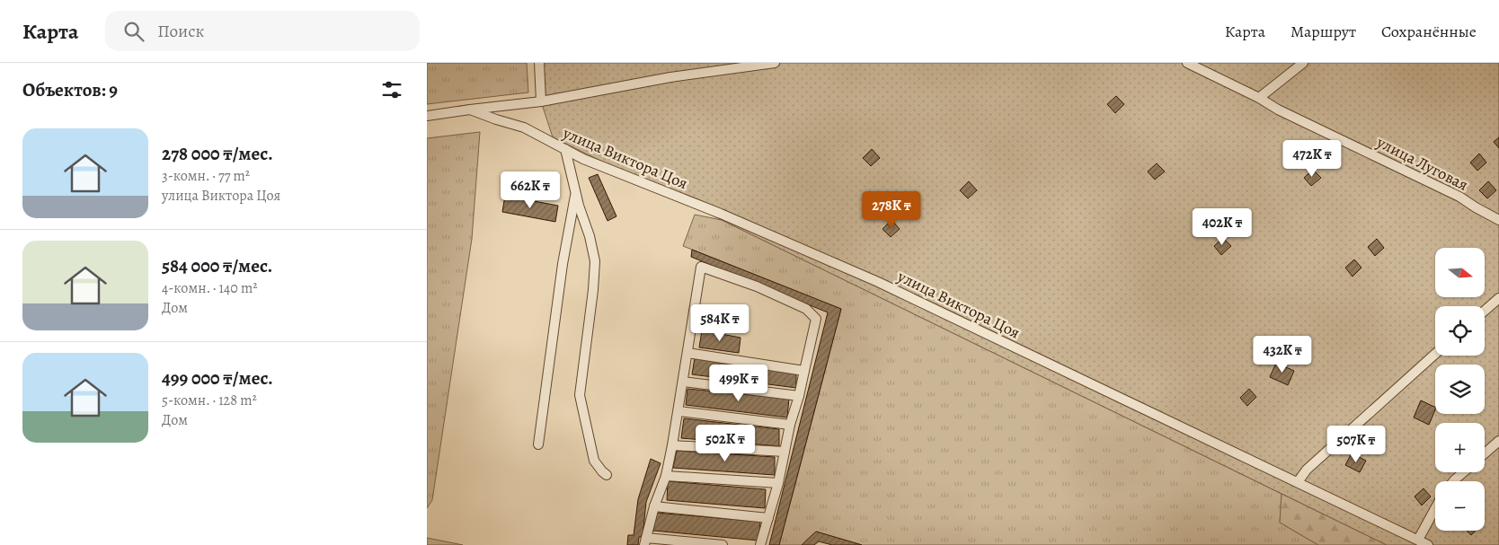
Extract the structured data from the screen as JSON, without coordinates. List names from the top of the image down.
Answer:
{
  "streets": {
    "street": ["улица Виктора Цоя", "улица Луговая"]
  },
  "north": "right",
  "page": {
    "header": "Карта",
    "search": "Поиск",
    "nav": ["Карта", "Маршрут", "Сохранённые"],
    "heading": "Объектов: 9",
    "list": [
      {
        "name": "278 000 ₸/мес.",
        "note": "3-комн. · 77 m² · улица Виктора Цоя"
      },
      {
        "name": "584 000 ₸/мес.",
        "note": "4-комн. · 140 m² · Дом"
      },
      {
        "name": "499 000 ₸/мес.",
        "note": "5-комн. · 128 m² · Дом"
      }
    ],
    "price": [
      "472K ₸",
      "662K ₸",
      "278K ₸",
      "402K ₸",
      "584K ₸",
      "432K ₸",
      "499K ₸",
      "502K ₸",
      "507K ₸"
    ],
    "map_buttons": ["+", "−"]
  }
}
